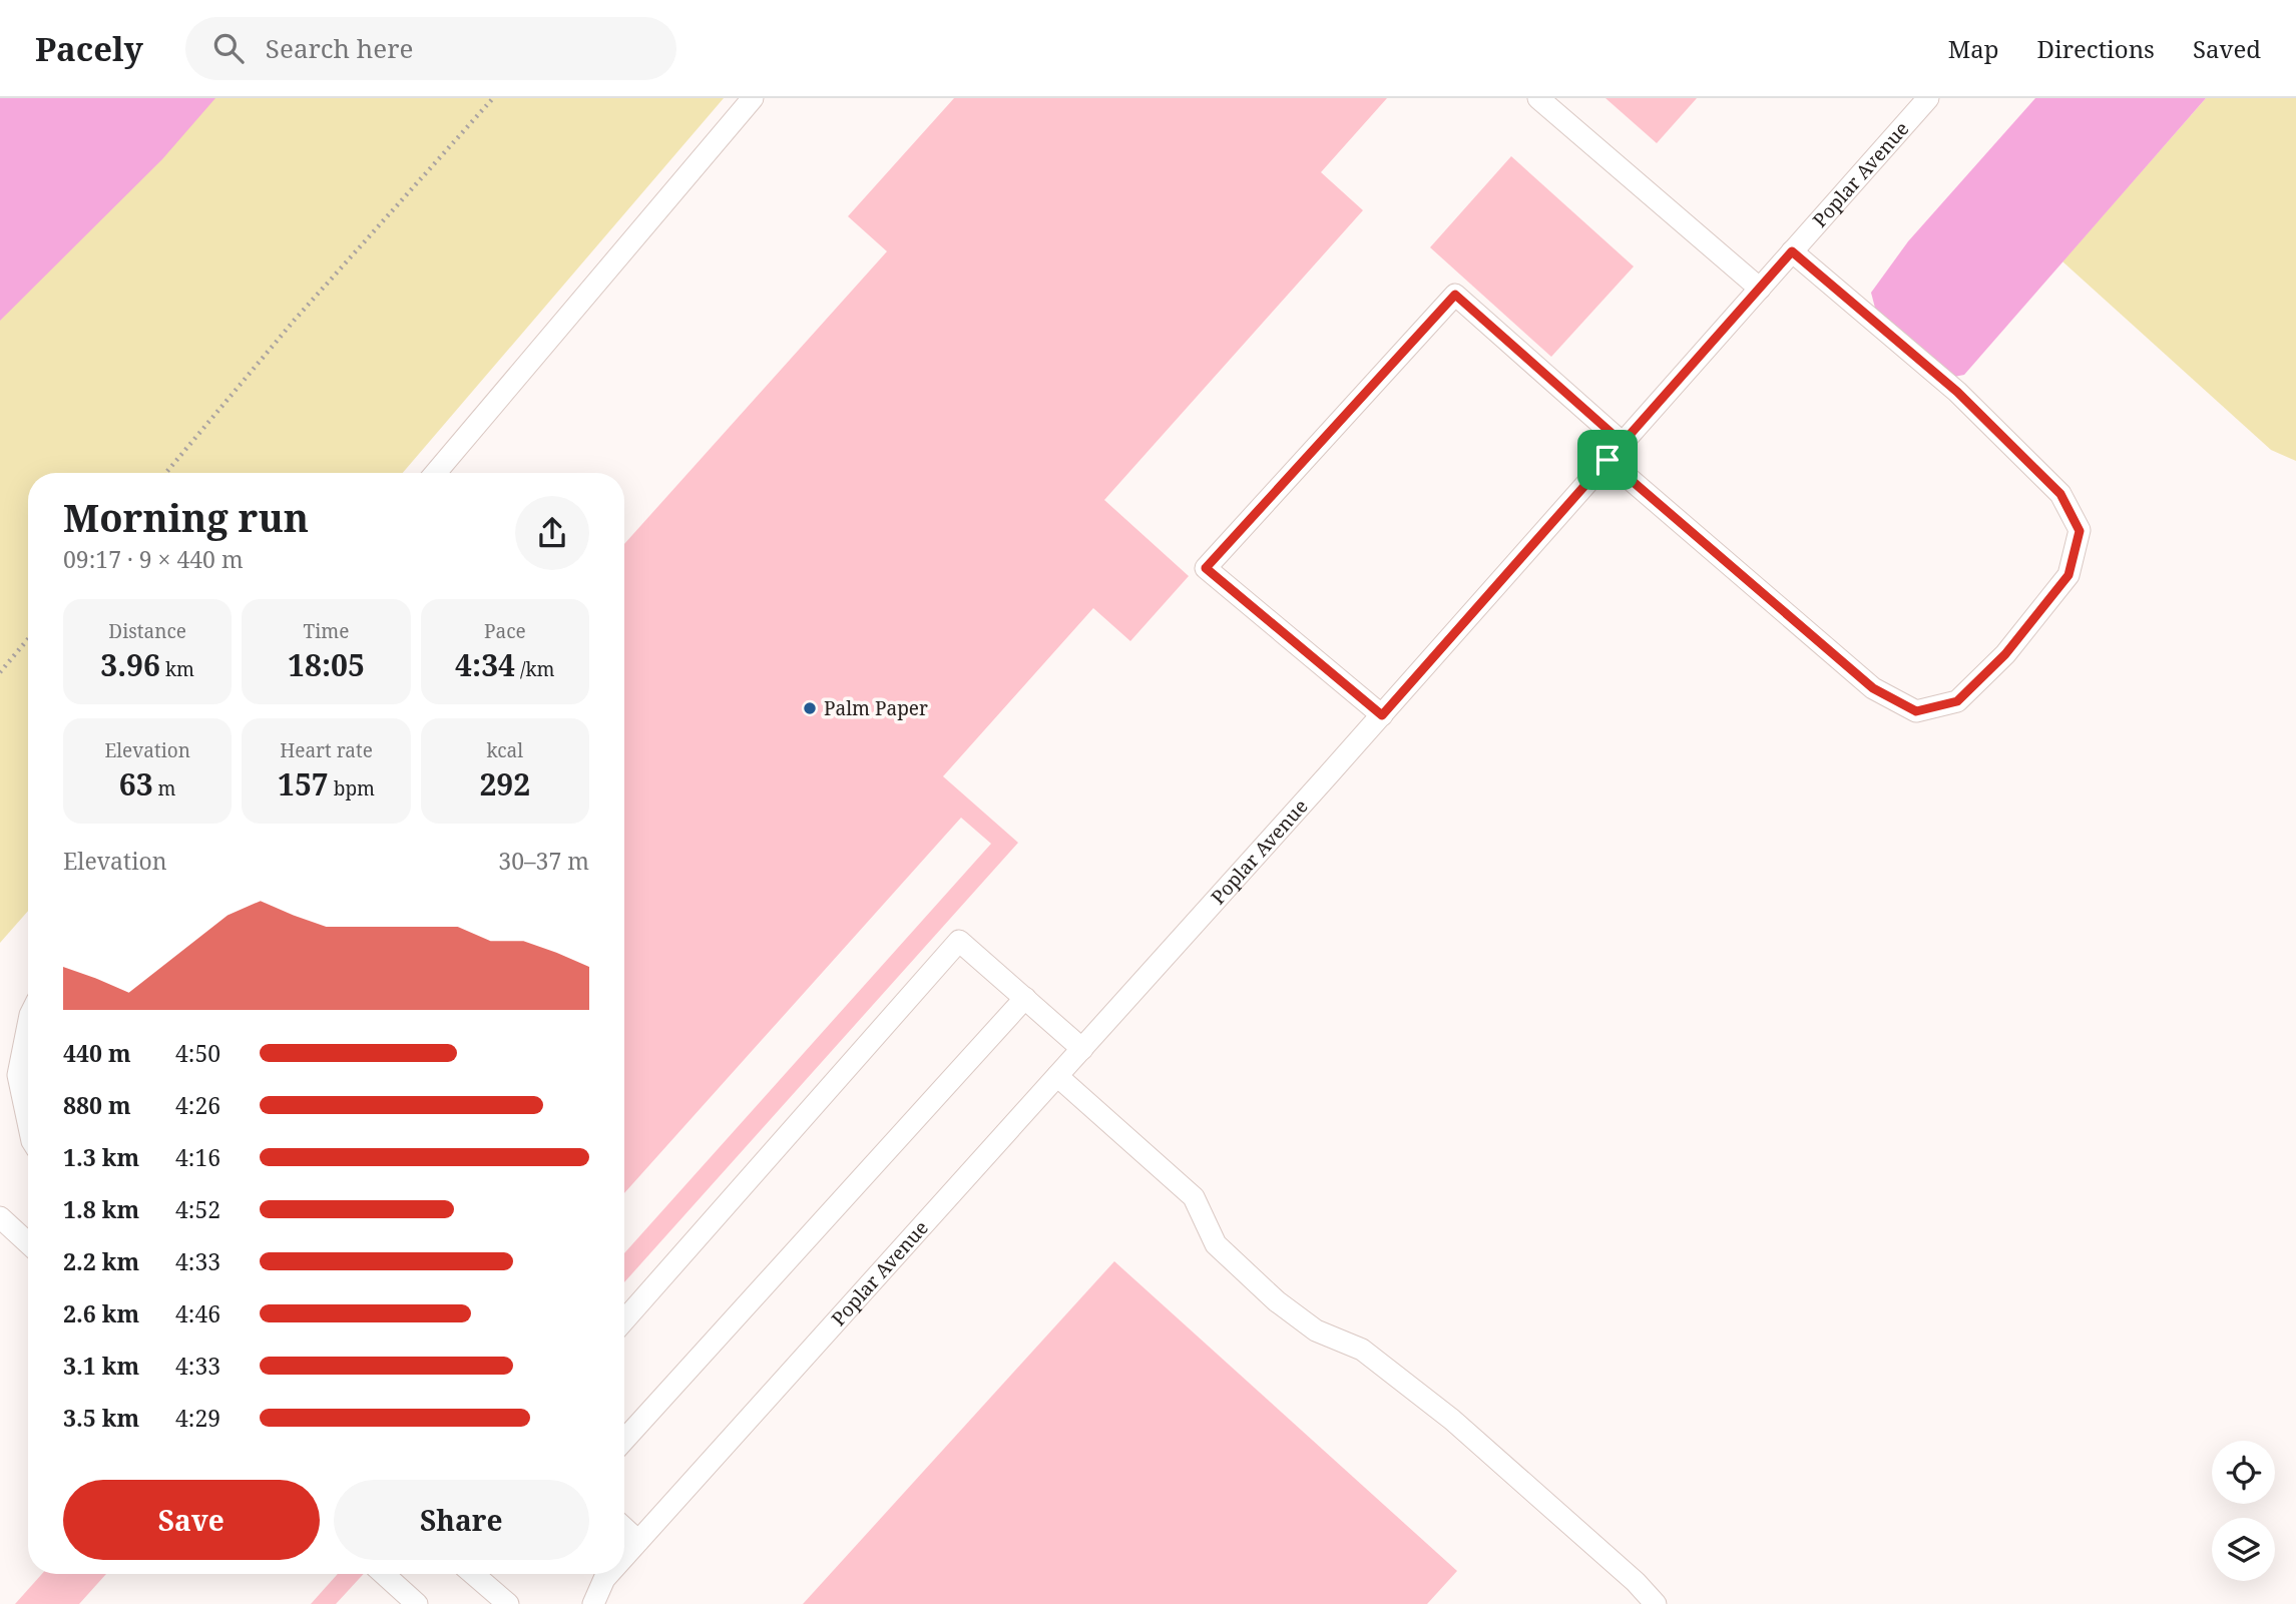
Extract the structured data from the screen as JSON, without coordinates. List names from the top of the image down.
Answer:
{
  "streets": {
    "lane": ["Poplar Avenue"]
  },
  "places": ["Palm Paper"],
  "page": {
    "header": "Pacely",
    "search": "Search here",
    "nav": ["Map", "Directions", "Saved"],
    "heading": ["Morning run", "09:17 · 9 × 440 m"],
    "stats": [
      ["Distance", "3.96 km"],
      ["Time", "18:05"],
      ["Pace", "4:34 /km"],
      ["Elevation", "63 m"],
      ["Heart rate", "157 bpm"],
      ["kcal", "292"]
    ],
    "chart": ["Elevation", "30–37 m"],
    "list": [
      {
        "name": "440 m",
        "note": "4:50"
      },
      {
        "name": "880 m",
        "note": "4:26"
      },
      {
        "name": "1.3 km",
        "note": "4:16"
      },
      {
        "name": "1.8 km",
        "note": "4:52"
      },
      {
        "name": "2.2 km",
        "note": "4:33"
      },
      {
        "name": "2.6 km",
        "note": "4:46"
      },
      {
        "name": "3.1 km",
        "note": "4:33"
      },
      {
        "name": "3.5 km",
        "note": "4:29"
      }
    ],
    "buttons": ["Save", "Share"]
  }
}
